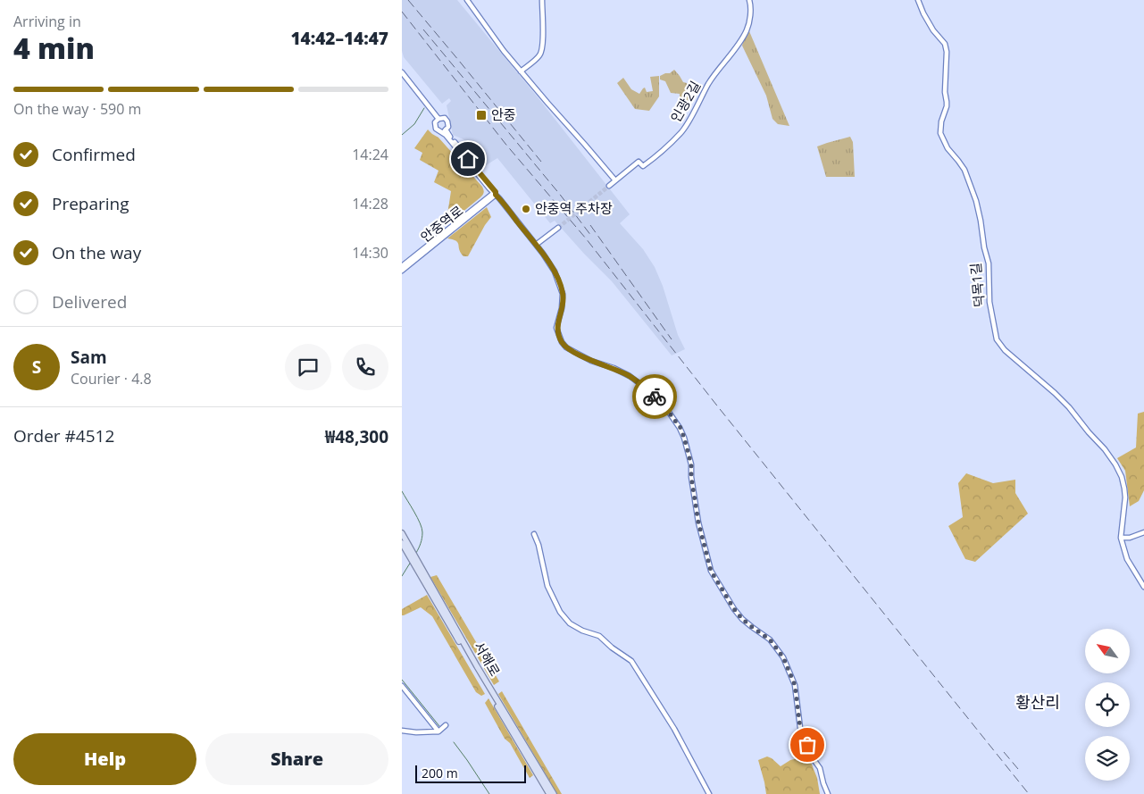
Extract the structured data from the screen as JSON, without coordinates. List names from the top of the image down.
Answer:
{
  "streets": {
    "main road": ["서해로"],
    "street": ["인광2길", "안중역로", "덕목1길"]
  },
  "districts": ["황산리"],
  "places": {
    "transit": ["안중"],
    "other": ["안중역 주차장"]
  },
  "scale_bar": "200 m",
  "north": "top left",
  "page": {
    "heading": ["4 min", "Arriving in", "14:42–14:47"],
    "panel": [
      "Sam",
      "Courier · 4.8",
      "Order #4512",
      "₩48,300"
    ],
    "bar": "On the way · 590 m",
    "list": [
      ["Confirmed", "14:24"],
      ["Preparing", "14:28"],
      ["On the way", "14:30"],
      "Delivered"
    ],
    "round": "S",
    "buttons": ["Help", "Share"],
    "scale": "200 m"
  }
}
